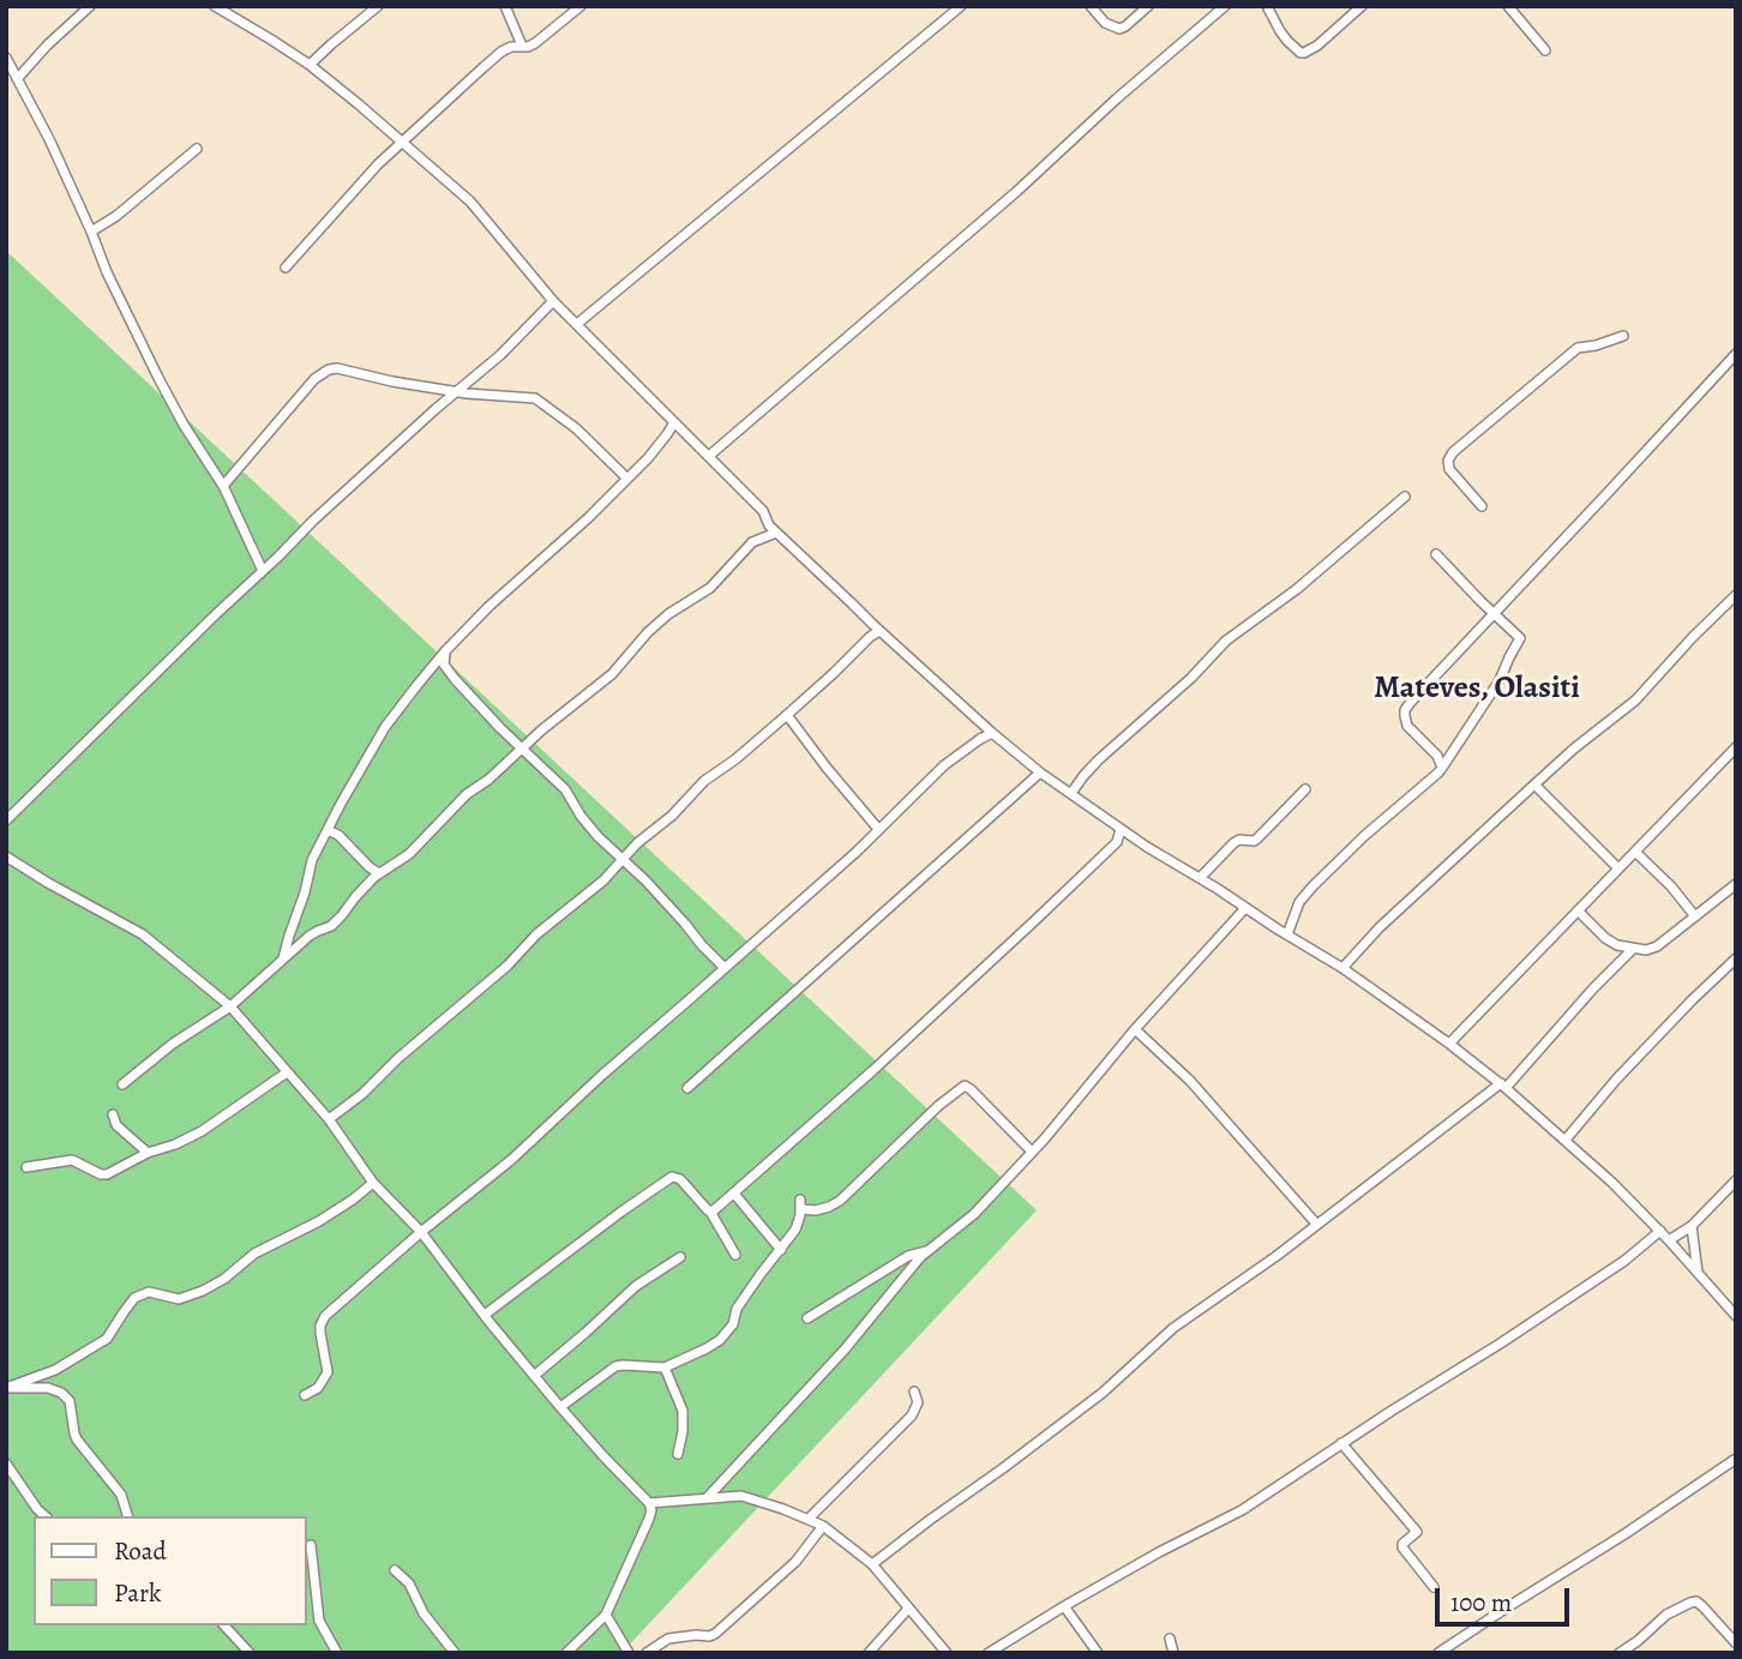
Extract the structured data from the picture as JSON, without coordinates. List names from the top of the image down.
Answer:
{
  "districts": ["Mateves, Olasiti"],
  "legend": ["Road", "Park"],
  "scale_bar": "100 m"
}
